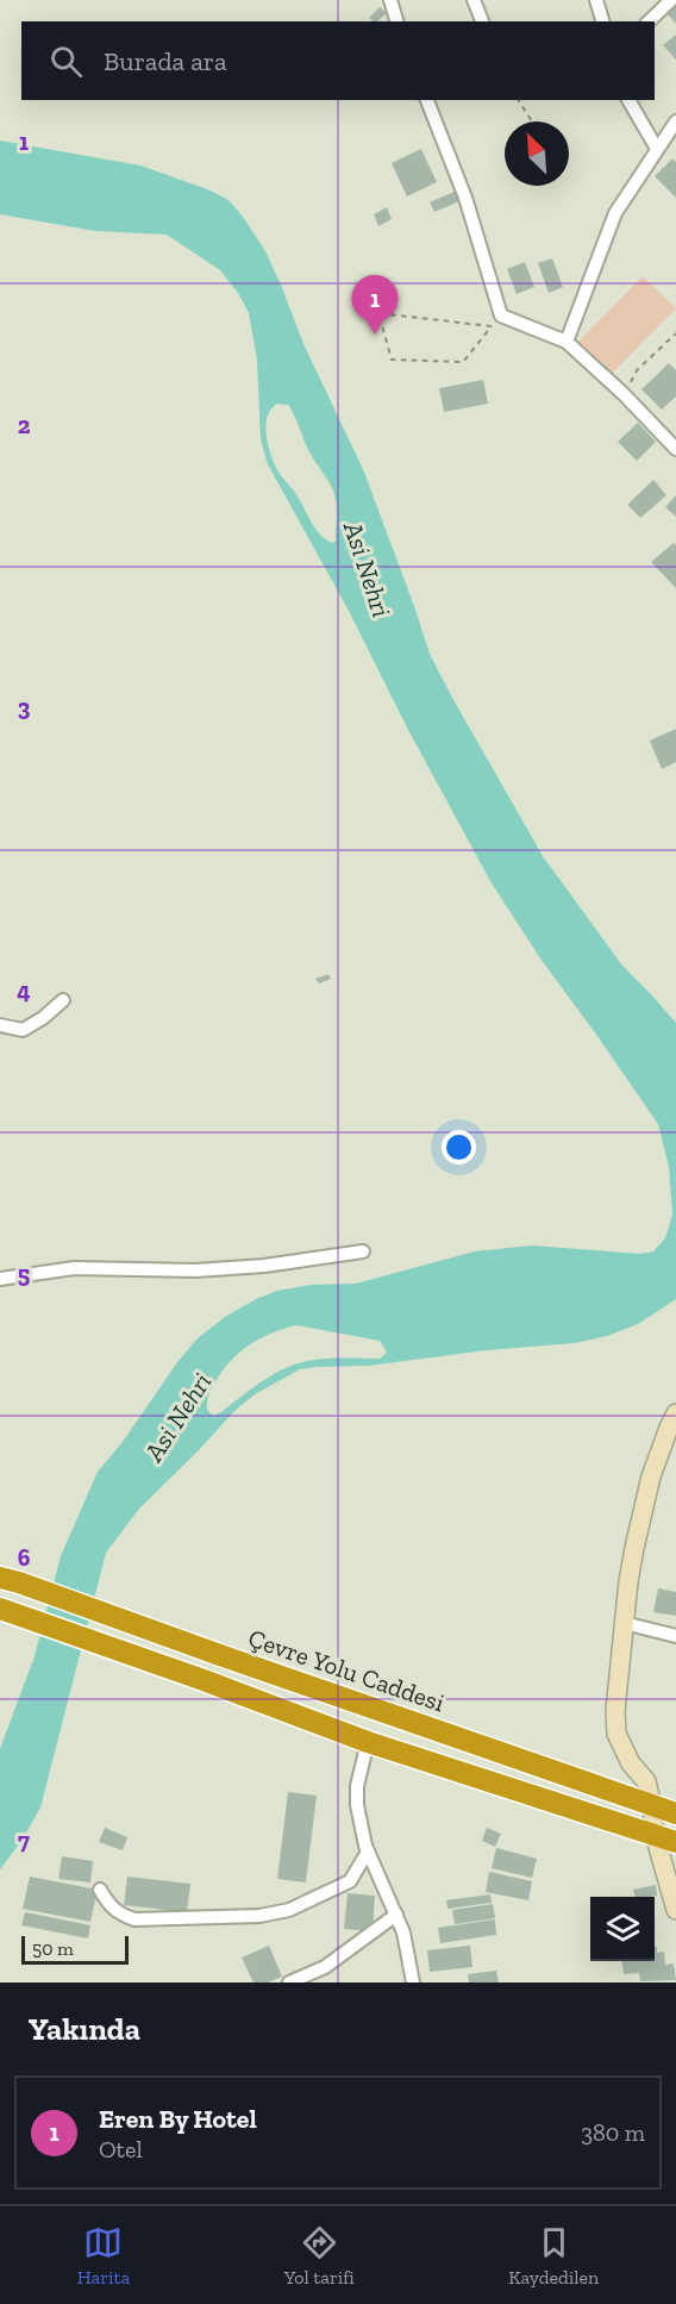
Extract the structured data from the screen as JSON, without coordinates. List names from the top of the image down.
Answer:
{
  "streets": {
    "highway": ["Çevre Yolu Caddesi"]
  },
  "water": ["Asi Nehri"],
  "scale_bar": "50 m",
  "north": "top left",
  "page": {
    "search": "Burada ara",
    "pins": "1",
    "scale": "50 m",
    "heading": "Yakında",
    "list": [
      {
        "mark": "1",
        "name": "Eren By Hotel",
        "note": "Otel",
        "value": "380 m"
      }
    ],
    "nav": ["Harita", "Yol tarifi", "Kaydedilen"]
  },
  "grid": {
    "rows": [
      "1",
      "2",
      "3",
      "4",
      "5",
      "6",
      "7"
    ]
  }
}
